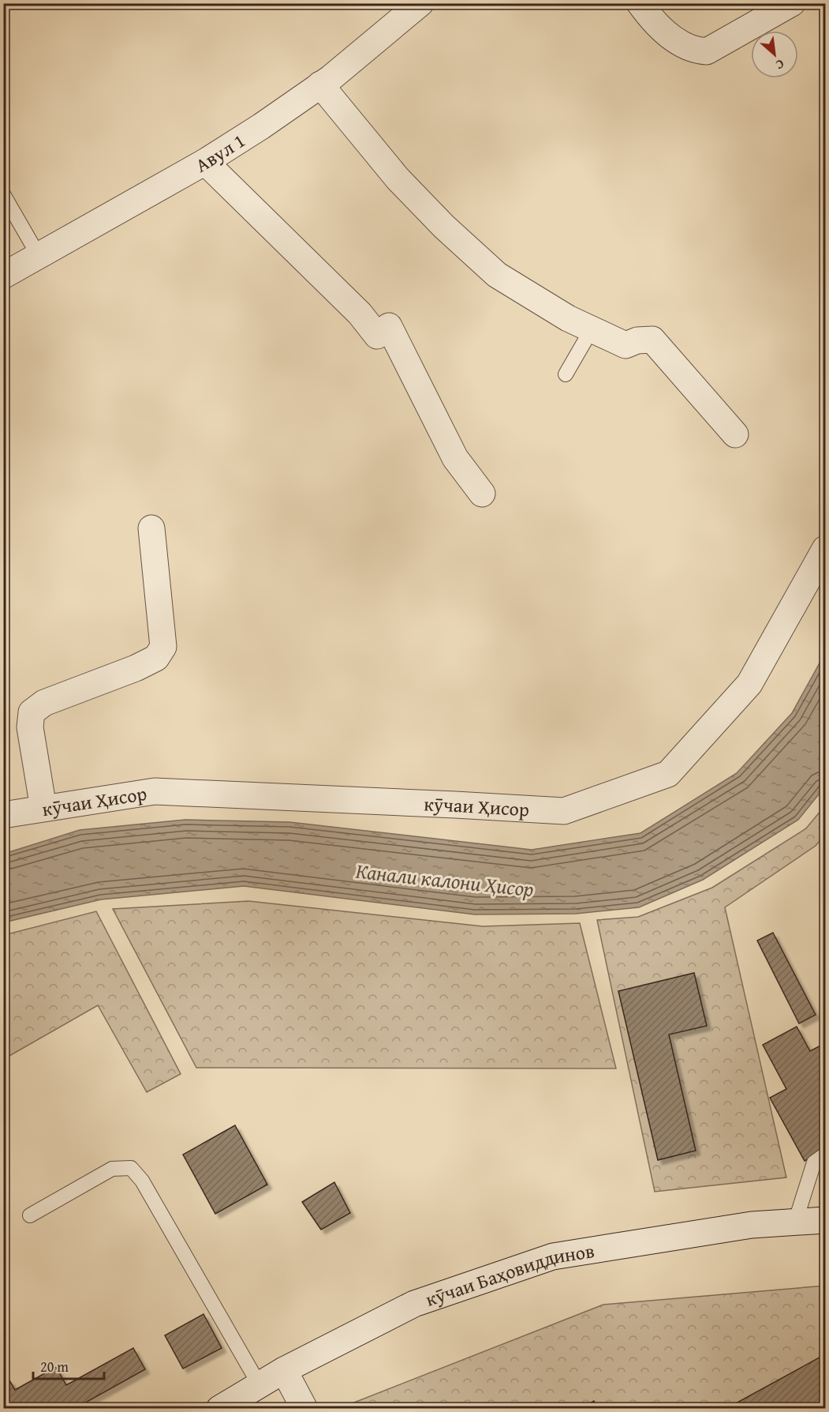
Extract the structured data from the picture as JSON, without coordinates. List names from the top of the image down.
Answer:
{
  "streets": {
    "street": ["Авул 1", "кӯчаи Ҳисор", "кӯчаи Баҳовиддинов"]
  },
  "water": ["Канали калони Ҳисор"],
  "scale_bar": "20 m",
  "north": "bottom right"
}
